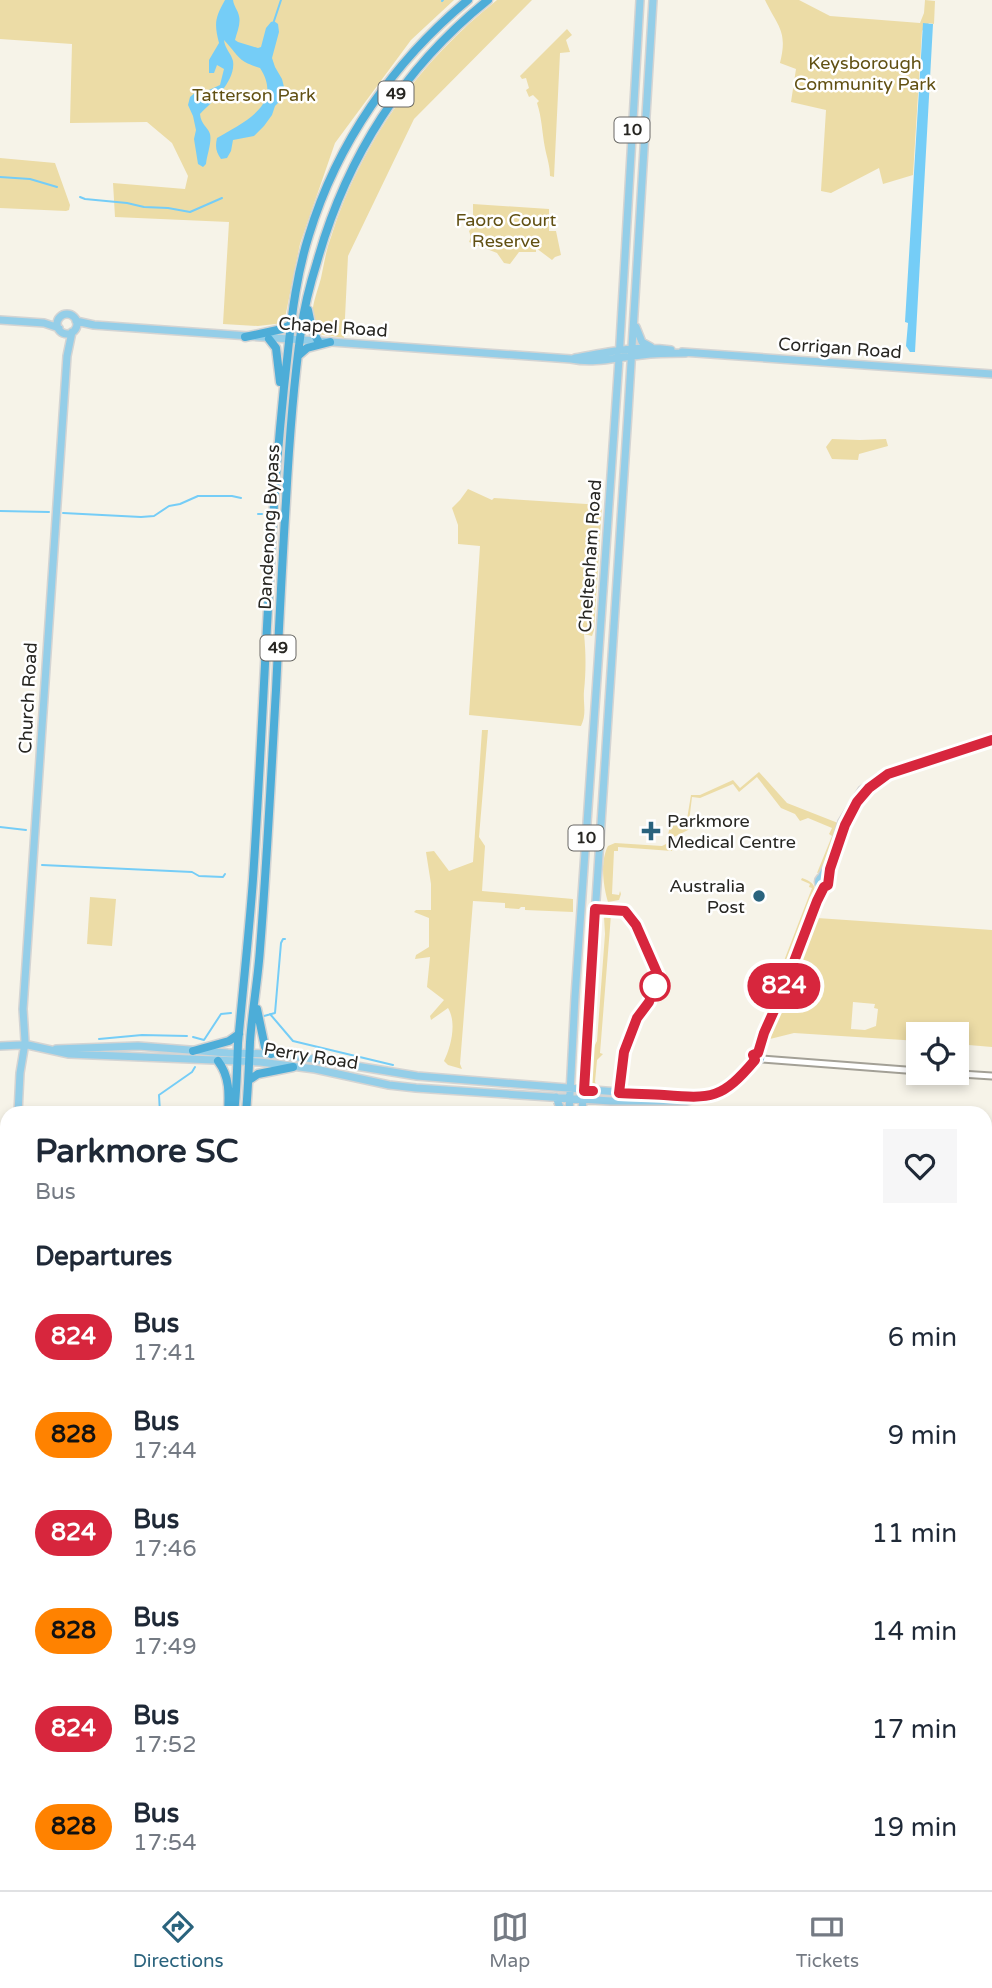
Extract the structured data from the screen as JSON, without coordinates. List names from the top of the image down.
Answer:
{
  "streets": {
    "highway": ["49", "Dandenong Bypass"],
    "main road": [
      "10",
      "Chapel Road",
      "Corrigan Road",
      "Cheltenham Road",
      "Church Road",
      "Perry Road"
    ]
  },
  "crossings": [
    ["Chapel Road", "Corrigan Road"],
    ["Chapel Road", "Dandenong Bypass"],
    ["Chapel Road", "Cheltenham Road"],
    ["Chapel Road", "Church Road"],
    ["Corrigan Road", "Cheltenham Road"],
    ["Dandenong Bypass", "Perry Road"],
    ["Cheltenham Road", "Perry Road"],
    ["Church Road", "Perry Road"]
  ],
  "parks": ["Keysborough Community Park", "Tatterson Park", "Faoro Court Reserve"],
  "places": {
    "health": ["Parkmore Medical Centre"],
    "other": ["Australia Post"]
  },
  "lines": ["bus line 824"],
  "page": {
    "on_map": "824",
    "heading": [
      ["Parkmore SC", "Bus"],
      "Departures"
    ],
    "list": [
      {
        "mark": "824",
        "name": "Bus",
        "note": "17:41",
        "value": "6 min"
      },
      {
        "mark": "828",
        "name": "Bus",
        "note": "17:44",
        "value": "9 min"
      },
      {
        "mark": "824",
        "name": "Bus",
        "note": "17:46",
        "value": "11 min"
      },
      {
        "mark": "828",
        "name": "Bus",
        "note": "17:49",
        "value": "14 min"
      },
      {
        "mark": "824",
        "name": "Bus",
        "note": "17:52",
        "value": "17 min"
      },
      {
        "mark": "828",
        "name": "Bus",
        "note": "17:54",
        "value": "19 min"
      }
    ],
    "tabs": ["Directions", "Map", "Tickets"]
  }
}
